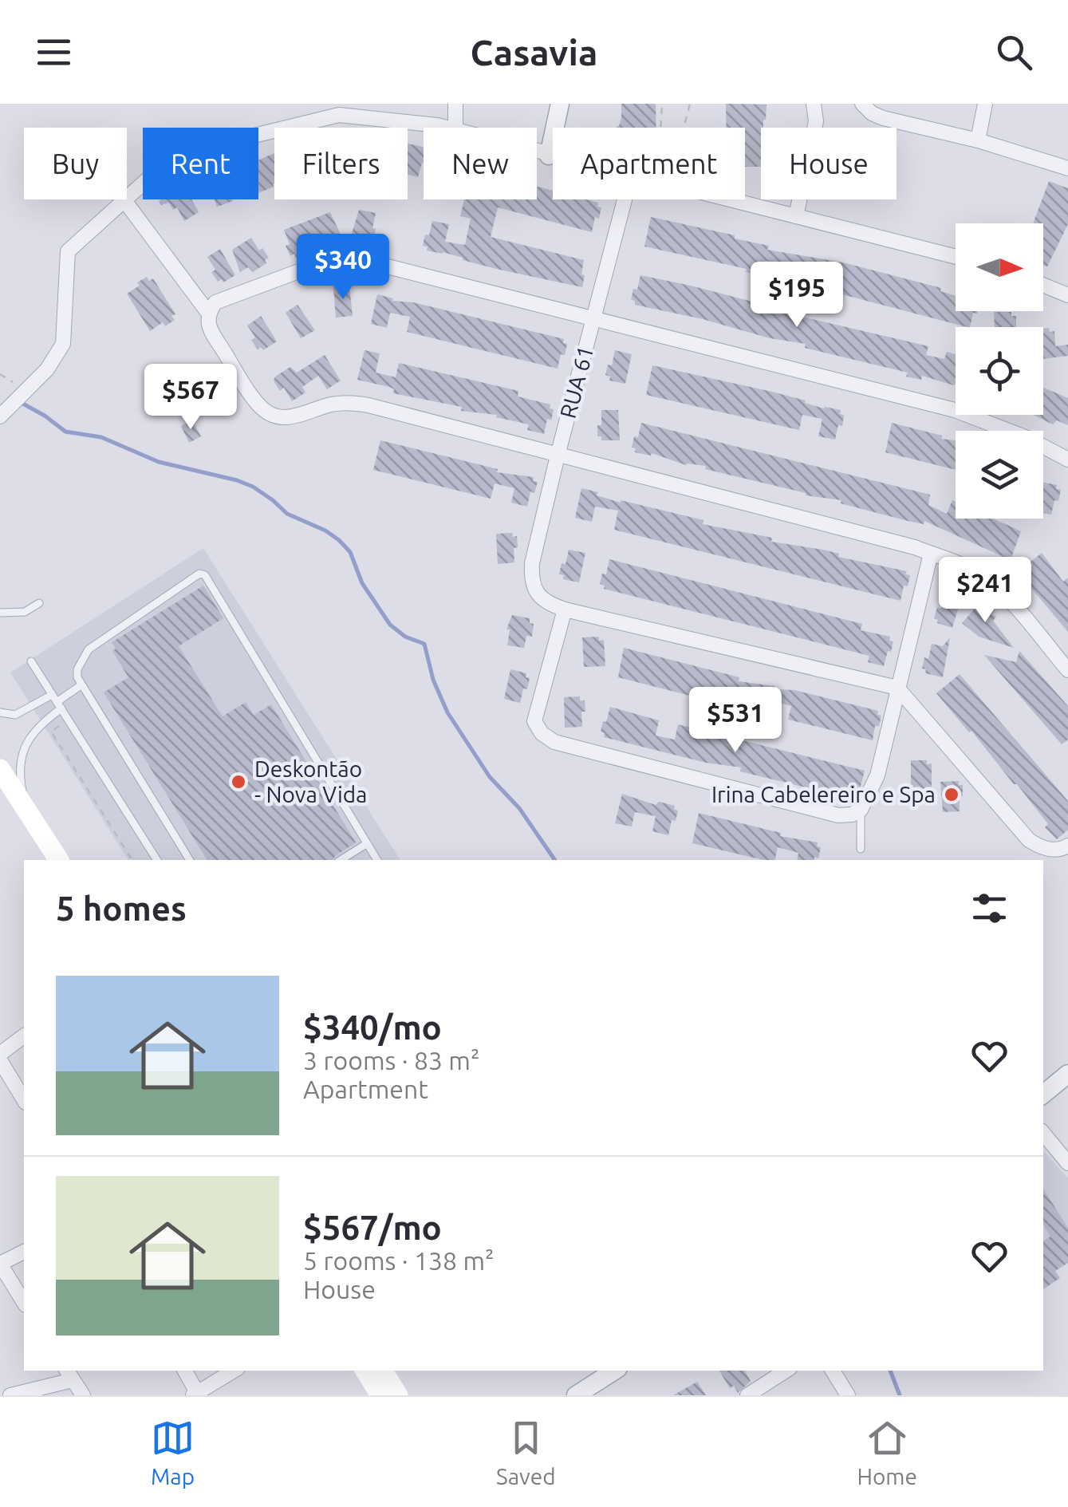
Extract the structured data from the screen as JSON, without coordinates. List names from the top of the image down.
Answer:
{
  "streets": {
    "street": ["RUA 61"]
  },
  "places": ["Deskontão - Nova Vida", "Irina Cabelereiro e Spa"],
  "north": "right",
  "page": {
    "header": "Casavia",
    "chip": [
      "Buy",
      "Rent",
      "Filters",
      "New",
      "Apartment",
      "House"
    ],
    "price": [
      "$340",
      "$195",
      "$567",
      "$241",
      "$531"
    ],
    "heading": "5 homes",
    "list": [
      {
        "name": "$340/mo",
        "note": "3 rooms · 83 m² · Apartment"
      },
      {
        "name": "$567/mo",
        "note": "5 rooms · 138 m² · House"
      }
    ],
    "tabs": ["Map", "Saved", "Home"]
  }
}
